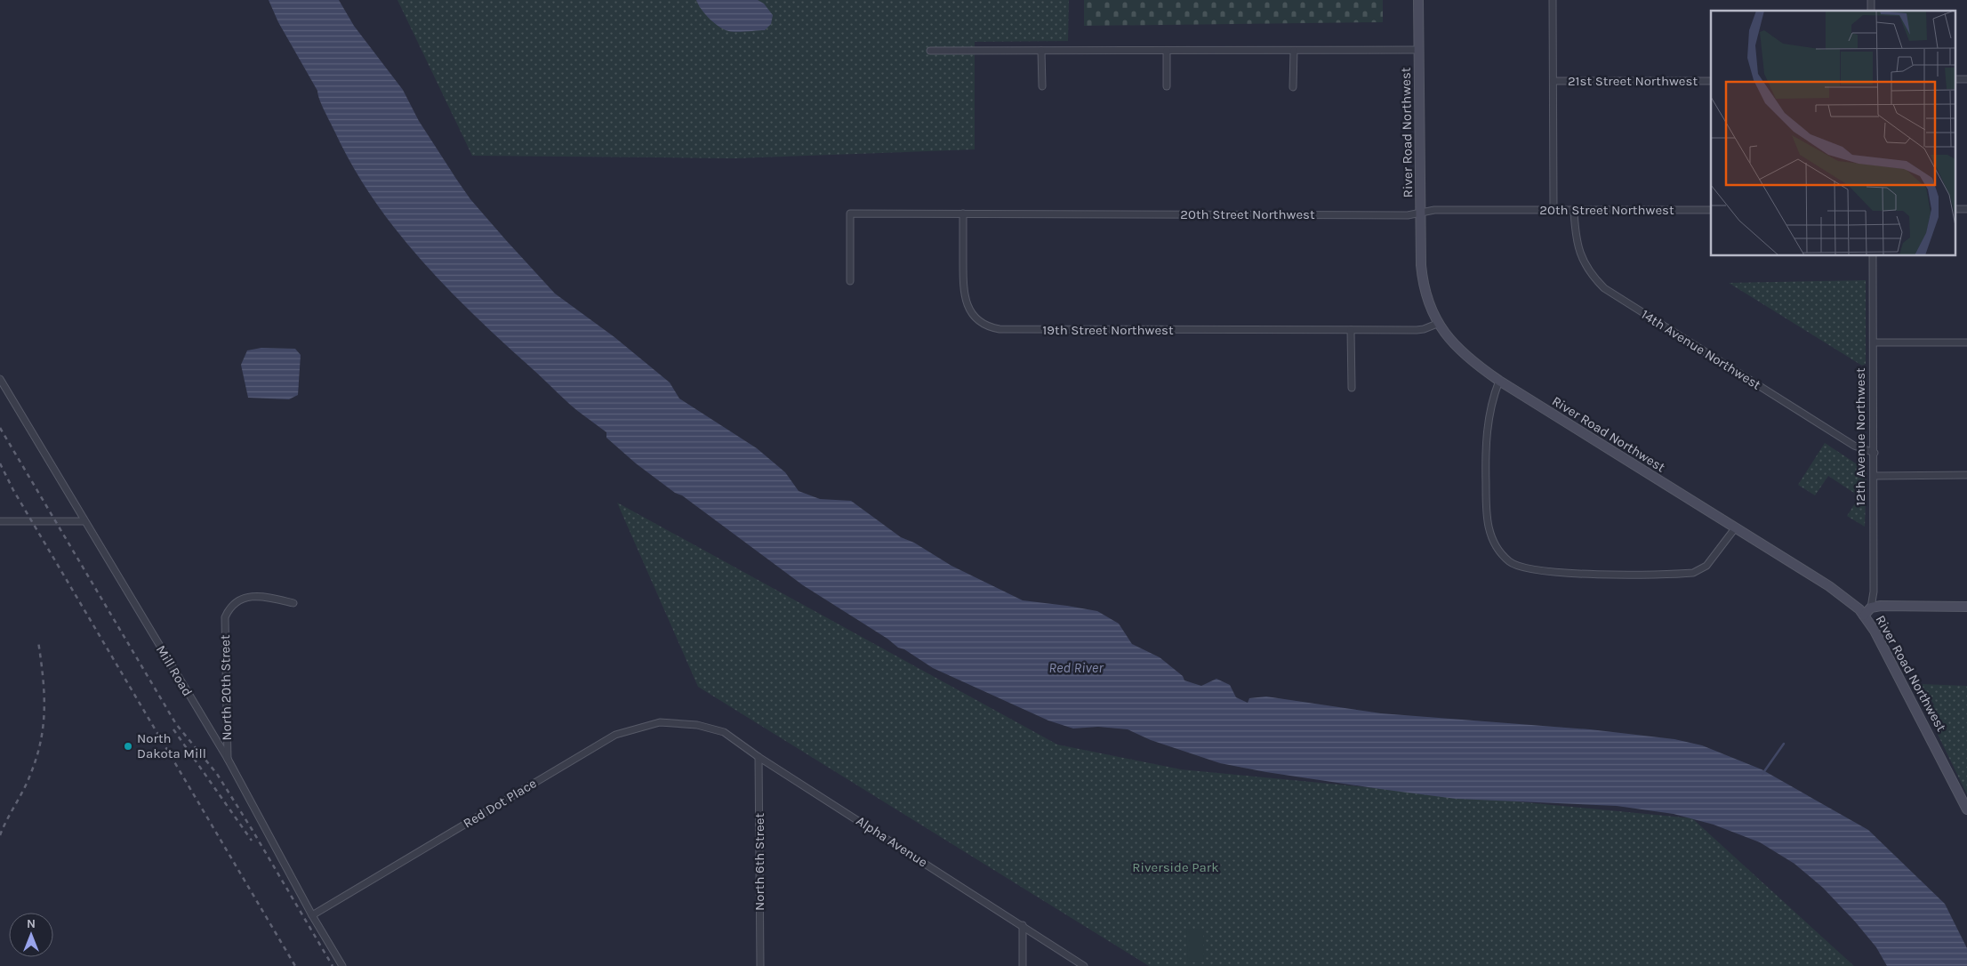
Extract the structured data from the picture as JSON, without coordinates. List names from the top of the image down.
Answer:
{
  "streets": {
    "street": [
      "21st Street Northwest",
      "River Road Northwest",
      "20th Street Northwest",
      "19th Street Northwest",
      "14th Avenue Northwest",
      "12th Avenue Northwest",
      "Mill Road",
      "North 20th Street",
      "Red Dot Place",
      "Alpha Avenue",
      "North 6th Street"
    ]
  },
  "crossings": [
    ["River Road Northwest", "20th Street Northwest"],
    ["River Road Northwest", "19th Street Northwest"],
    ["20th Street Northwest", "19th Street Northwest"],
    ["20th Street Northwest", "14th Avenue Northwest"],
    ["14th Avenue Northwest", "12th Avenue Northwest"],
    ["Mill Road", "North 20th Street"],
    ["Mill Road", "Red Dot Place"],
    ["Red Dot Place", "Alpha Avenue"],
    ["Alpha Avenue", "North 6th Street"]
  ],
  "water": ["Red River"],
  "parks": ["Riverside Park"],
  "places": ["North Dakota Mill"],
  "north": "top"
}
